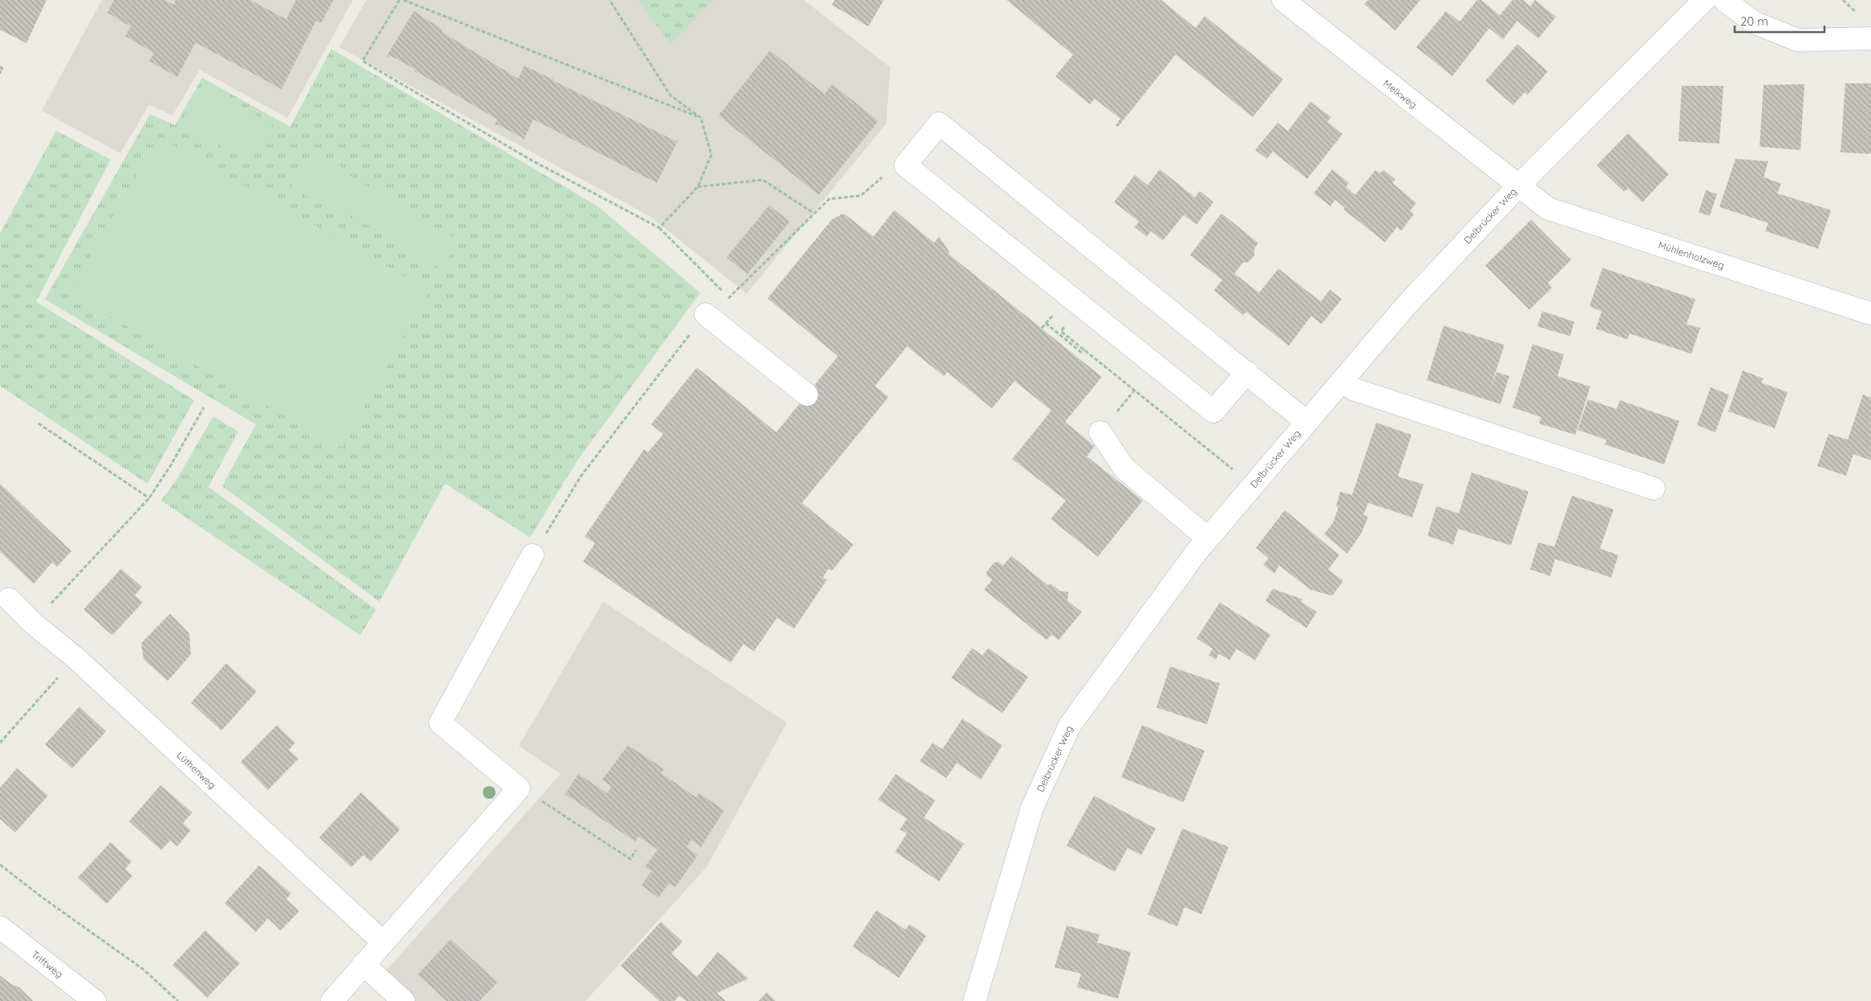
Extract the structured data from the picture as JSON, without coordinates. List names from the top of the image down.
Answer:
{
  "streets": {
    "street": [
      "Melkweg",
      "Delbrücker Weg",
      "Mühlenholzweg",
      "Lüthenweg",
      "Triftweg"
    ]
  },
  "crossings": [
    ["Melkweg", "Delbrücker Weg"],
    ["Melkweg", "Mühlenholzweg"],
    ["Delbrücker Weg", "Mühlenholzweg"]
  ],
  "scale_bar": "20 m"
}
